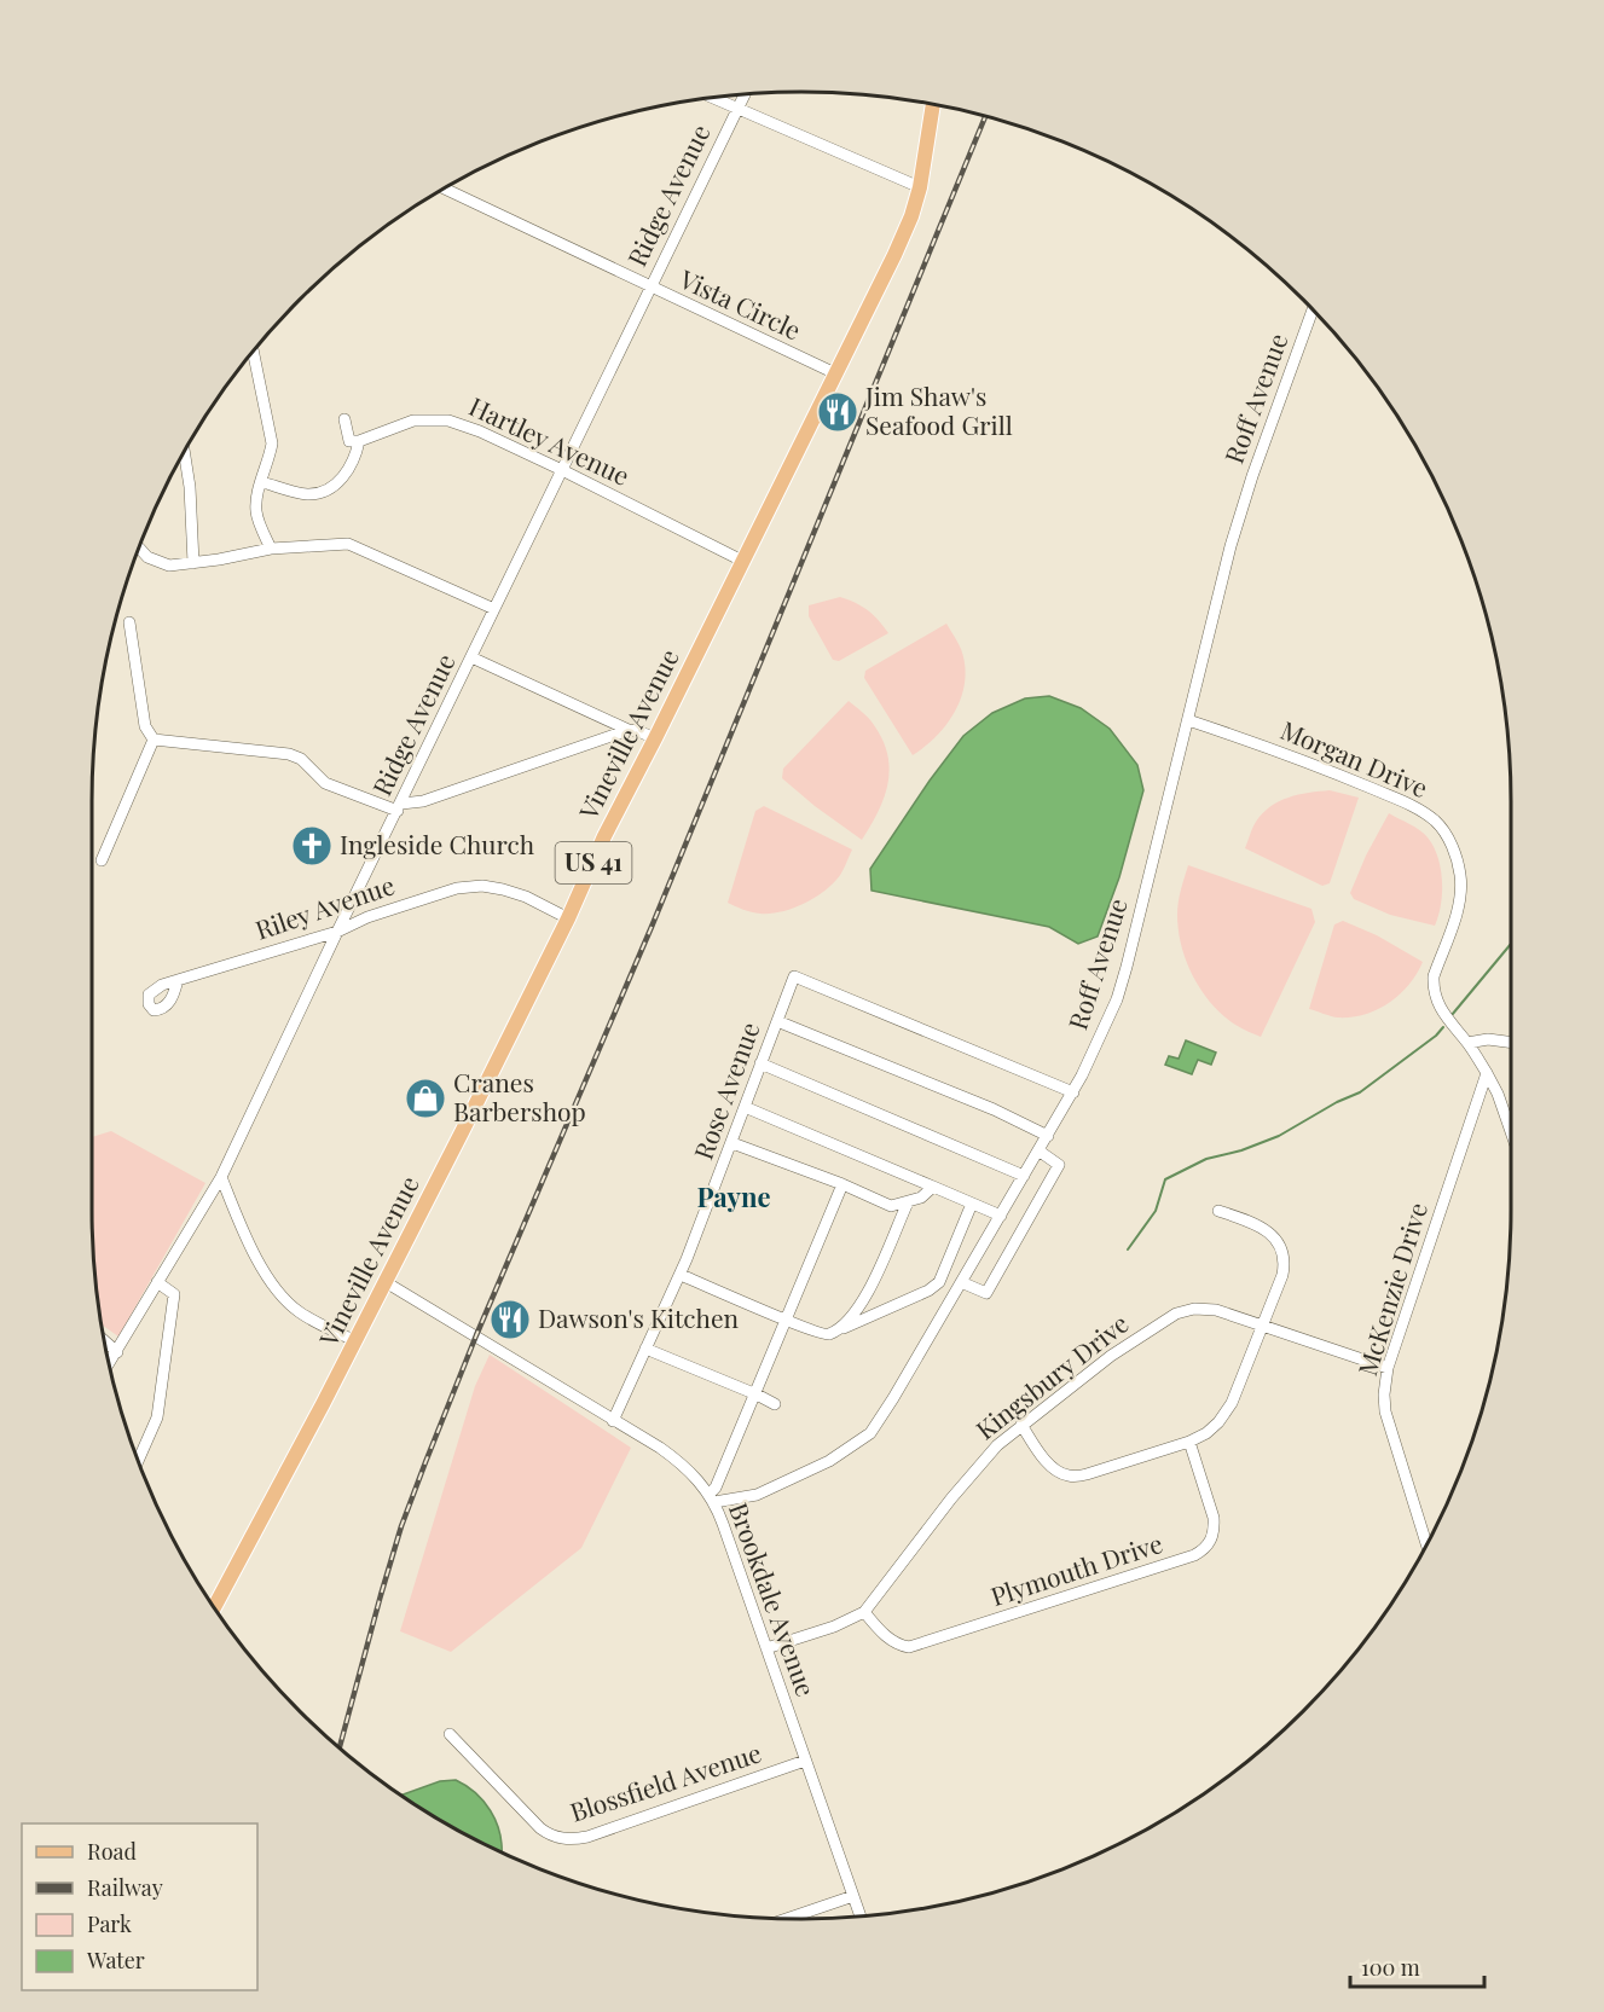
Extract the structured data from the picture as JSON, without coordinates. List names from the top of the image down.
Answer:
{
  "streets": {
    "main road": ["Vineville Avenue", "US 41"],
    "street": [
      "Ridge Avenue",
      "Vista Circle",
      "Roff Avenue",
      "Hartley Avenue",
      "Morgan Drive",
      "Riley Avenue",
      "Rose Avenue",
      "McKenzie Drive",
      "Kingsbury Drive",
      "Plymouth Drive",
      "Brookdale Avenue",
      "Blossfield Avenue"
    ]
  },
  "crossings": [
    ["Ridge Avenue", "Vista Circle"],
    ["Ridge Avenue", "Hartley Avenue"],
    ["Ridge Avenue", "Riley Avenue"],
    ["Vista Circle", "Vineville Avenue"],
    ["Roff Avenue", "Morgan Drive"],
    ["Roff Avenue", "Rose Avenue"],
    ["Roff Avenue", "Brookdale Avenue"],
    ["Hartley Avenue", "Vineville Avenue"],
    ["Vineville Avenue", "Riley Avenue"],
    ["Vineville Avenue", "Brookdale Avenue"],
    ["Rose Avenue", "Brookdale Avenue"],
    ["McKenzie Drive", "Kingsbury Drive"],
    ["Kingsbury Drive", "Plymouth Drive"],
    ["Kingsbury Drive", "Brookdale Avenue"],
    ["Brookdale Avenue", "Blossfield Avenue"]
  ],
  "districts": ["Payne"],
  "places": {
    "restaurant": ["Jim Shaw's Seafood Grill", "Dawson's Kitchen"],
    "church": ["Ingleside Church"],
    "shop": ["Cranes Barbershop"]
  },
  "legend": [
    "Road",
    "Railway",
    "Park",
    "Water"
  ],
  "scale_bar": "100 m"
}
